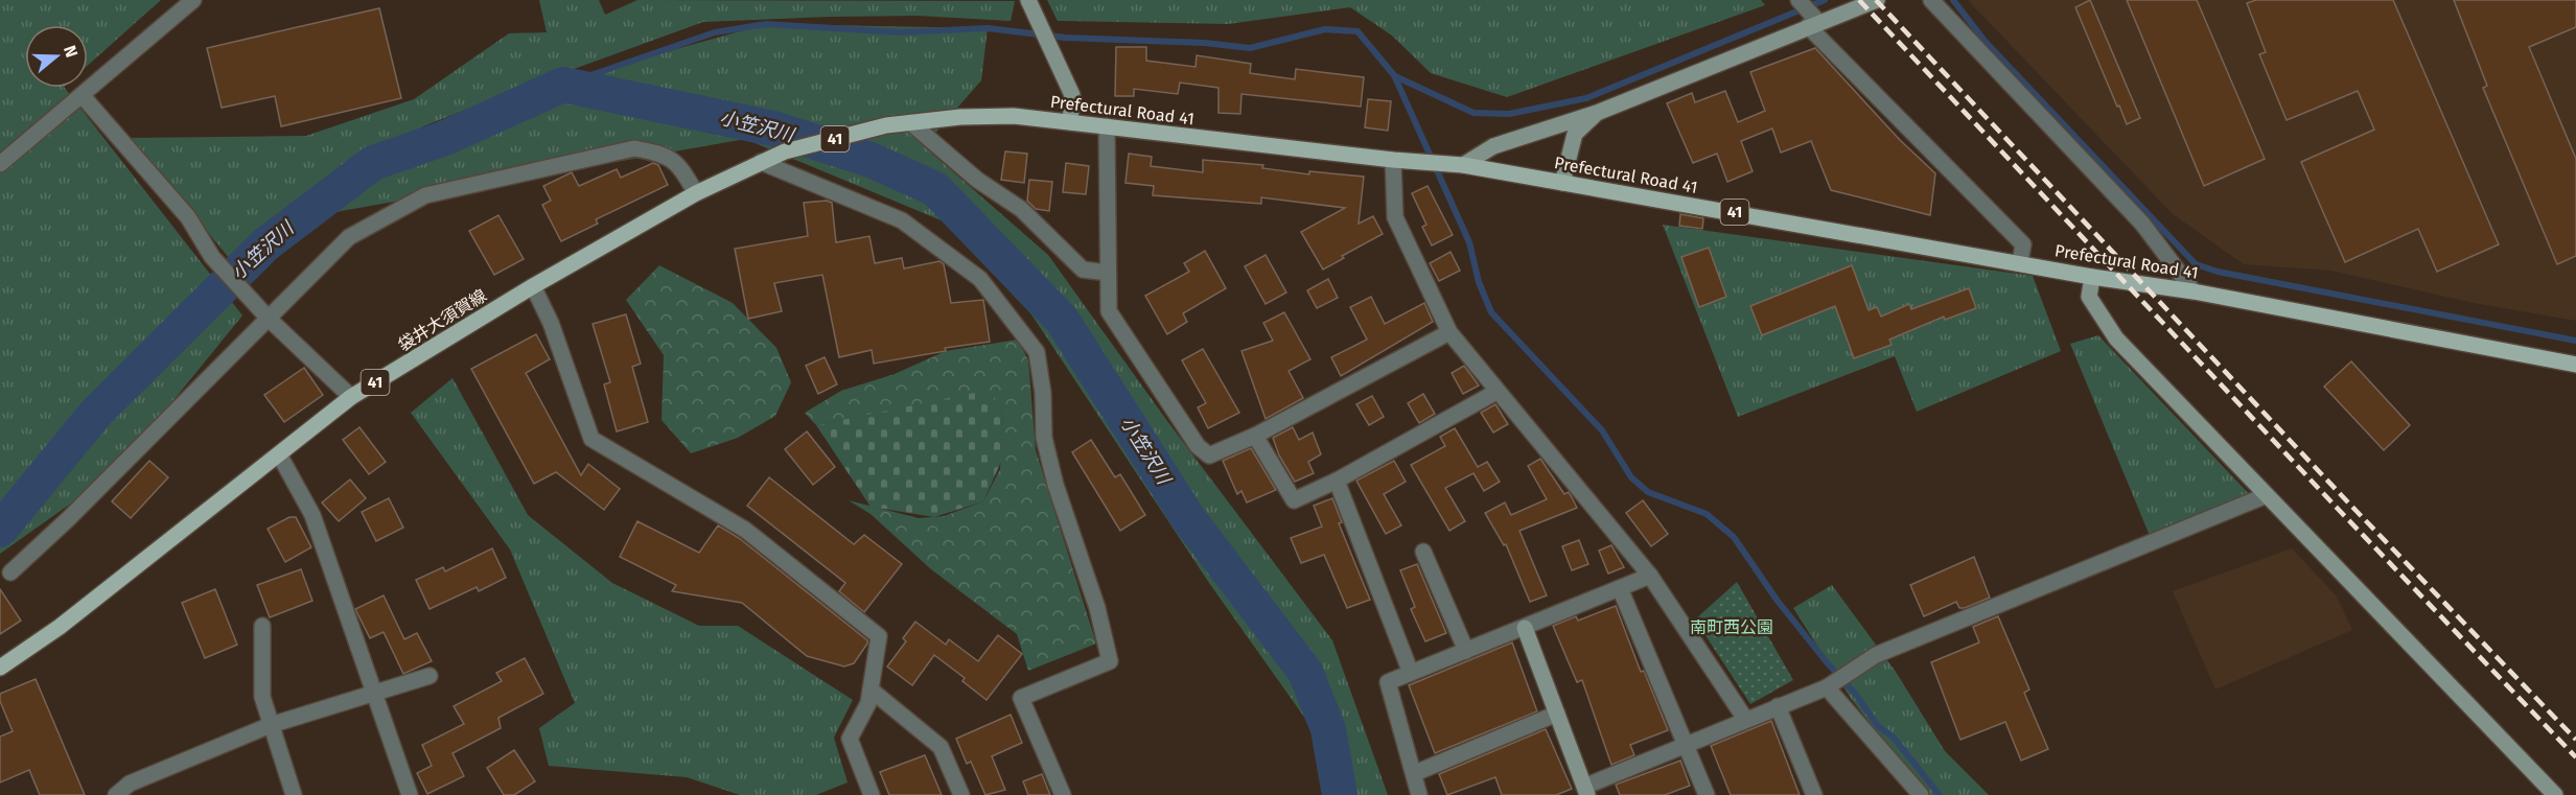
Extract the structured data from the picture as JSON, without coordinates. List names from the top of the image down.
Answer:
{
  "streets": {
    "main road": ["Prefectural Road 41", "41", "袋井大須賀線"]
  },
  "crossings": [
    ["Prefectural Road 41", "袋井大須賀線"]
  ],
  "water": ["小笠沢川"],
  "parks": ["南町西公園"],
  "north": "right"
}
